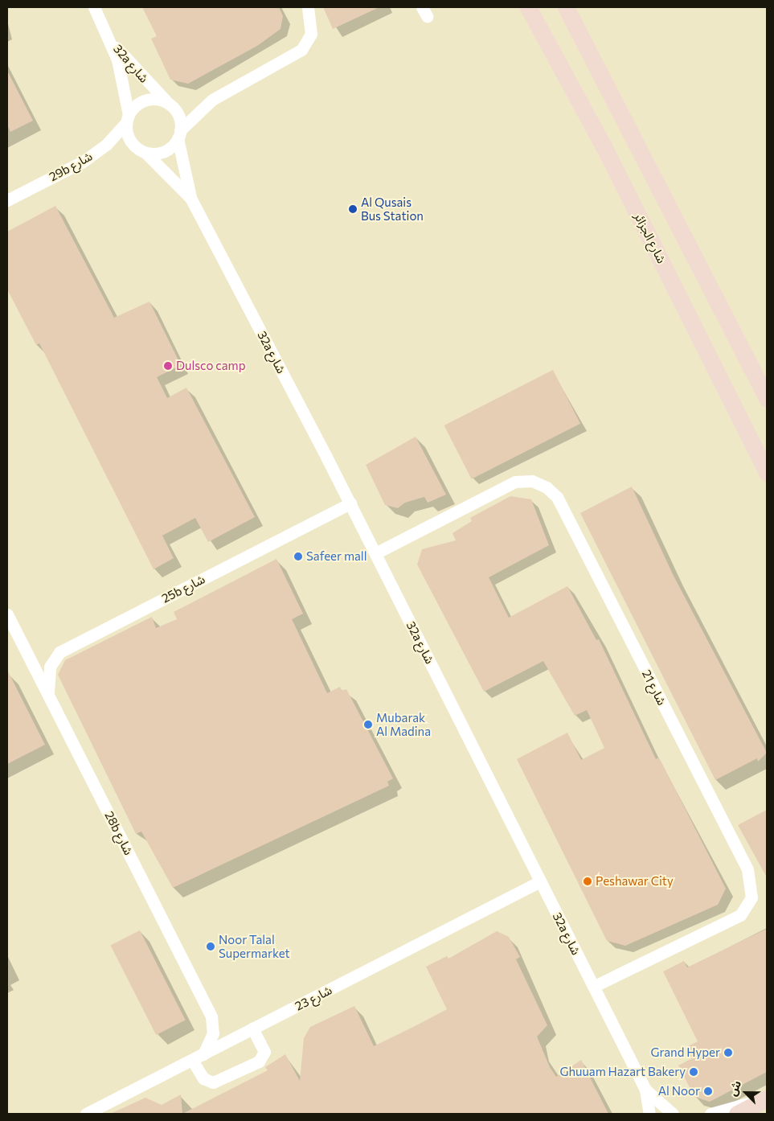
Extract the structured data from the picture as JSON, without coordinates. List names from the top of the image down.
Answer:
{
  "streets": {
    "main road": ["شارع الجزائر"],
    "street": [
      "32a شارع",
      "29b شارع",
      "25b شارع",
      "شارع 21",
      "28b شارع",
      "شارع 23"
    ]
  },
  "crossings": [
    ["32a شارع", "29b شارع"],
    ["32a شارع", "25b شارع"],
    ["32a شارع", "شارع 21"],
    ["32a شارع", "شارع 23"],
    ["25b شارع", "28b شارع"],
    ["28b شارع", "شارع 23"]
  ],
  "places": [
    "Al Qusais Bus Station",
    "Dulsco camp",
    "Safeer mall",
    "Mubarak Al Madina",
    "Peshawar City",
    "Noor Talal Supermarket",
    "Grand Hyper",
    "Ghuuam Hazart Bakery",
    "Al Noor"
  ],
  "north": "top left"
}
